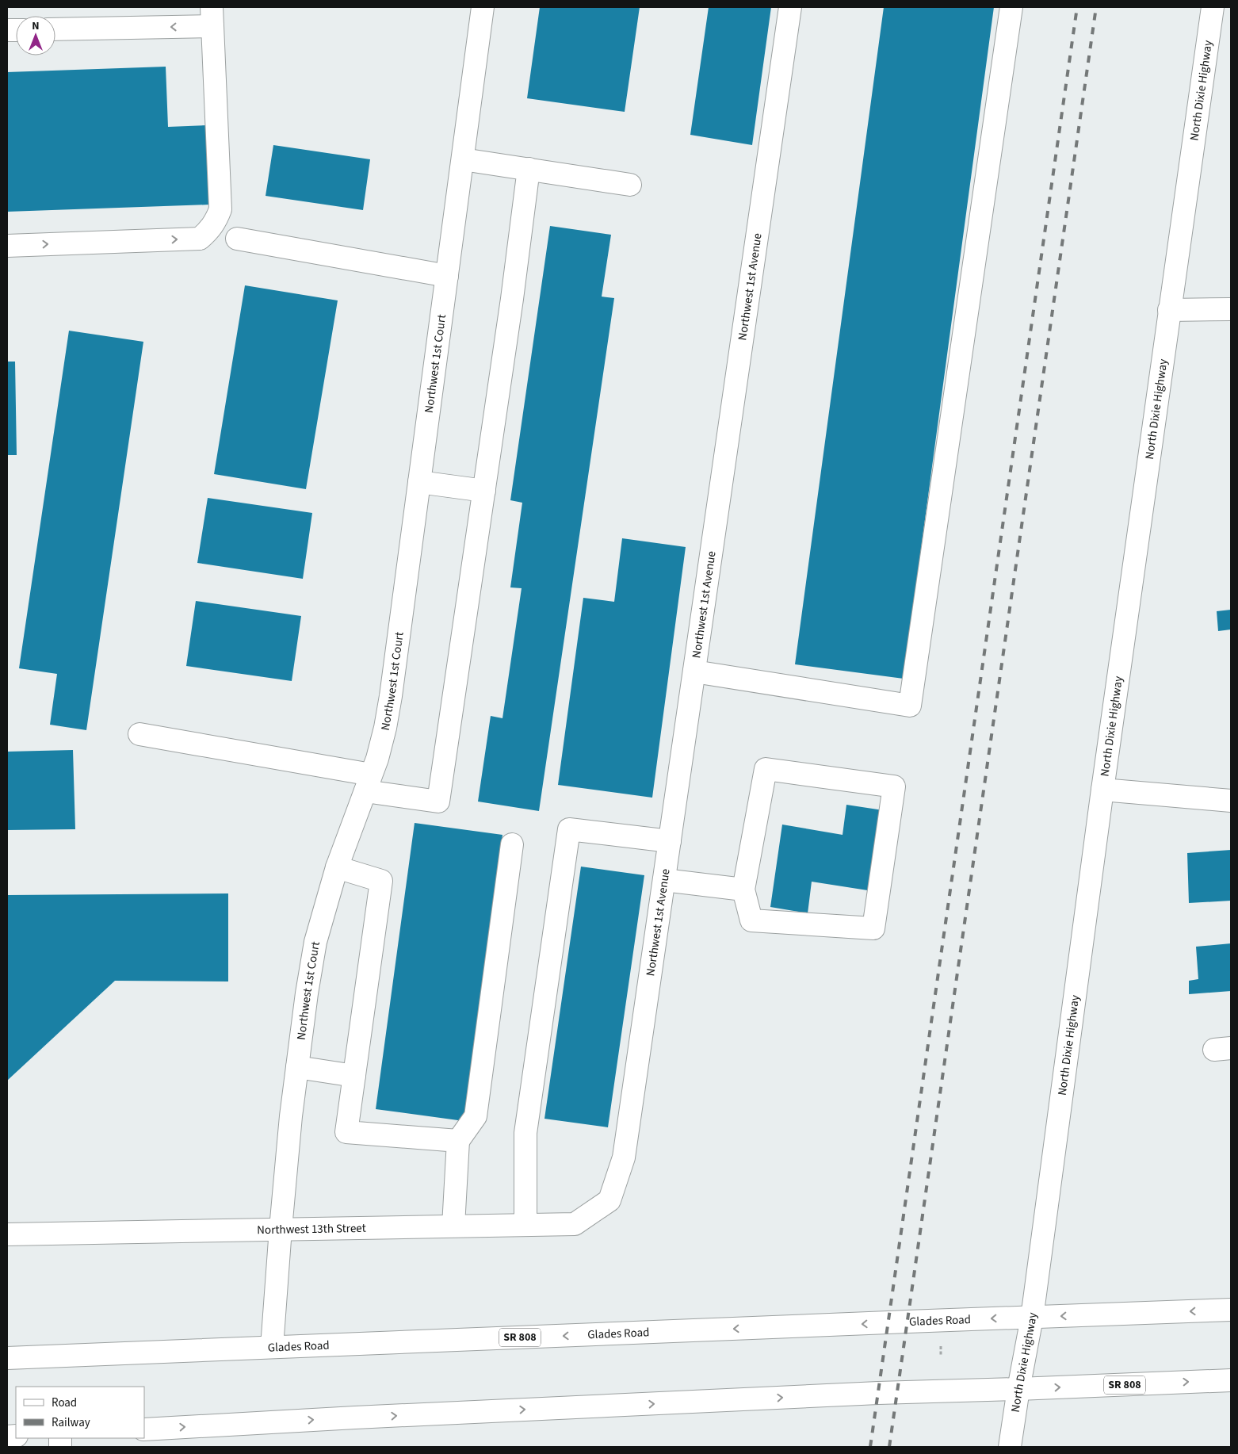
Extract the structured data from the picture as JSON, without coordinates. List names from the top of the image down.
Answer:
{
  "streets": {
    "main road": [
      "North Dixie Highway",
      "Northwest 1st Avenue",
      "Northwest 1st Court",
      "Northwest 13th Street",
      "Glades Road",
      "SR 808"
    ]
  },
  "crossings": [
    ["North Dixie Highway", "Glades Road"],
    ["North Dixie Highway", "SR 808"],
    ["Northwest 1st Avenue", "Northwest 13th Street"],
    ["Northwest 1st Court", "Northwest 13th Street"],
    ["Northwest 1st Court", "Glades Road"]
  ],
  "legend": ["Road", "Railway"],
  "north": "top"
}
